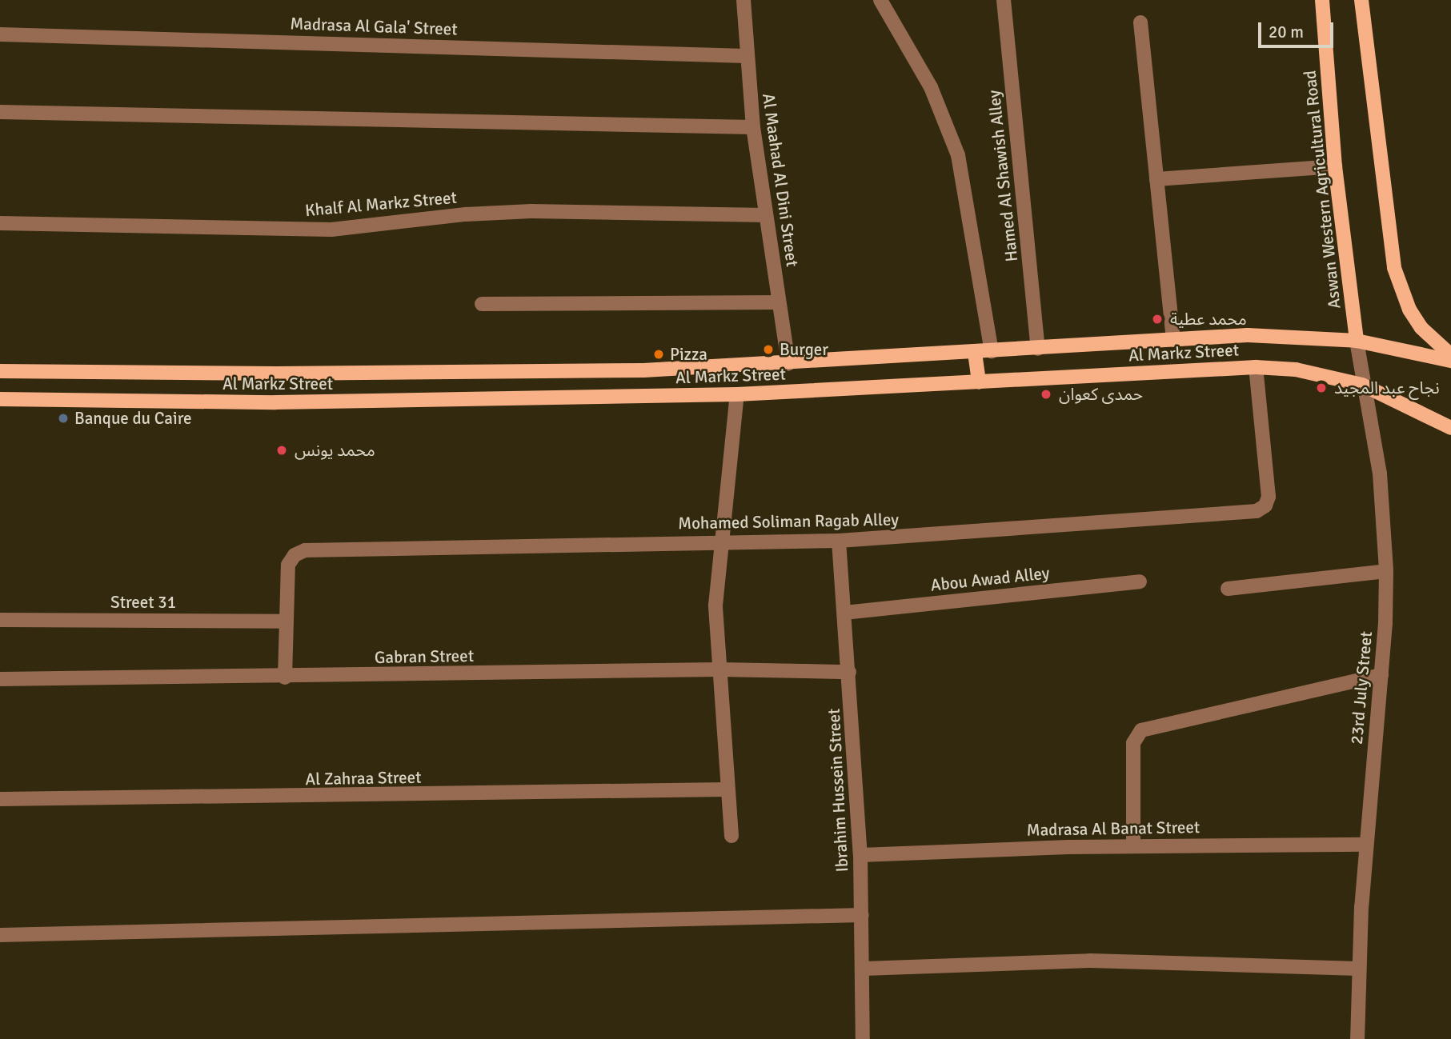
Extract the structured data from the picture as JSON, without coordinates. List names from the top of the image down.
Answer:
{
  "streets": {
    "main road": ["Aswan Western Agricultural Road", "Al Markz Street"],
    "street": [
      "Madrasa Al Gala' Street",
      "Hamed Al Shawish Alley",
      "Al Maahad Al Dini Street",
      "Khalf Al Markz Street",
      "Mohamed Soliman Ragab Alley",
      "Abou Awad Alley",
      "Street 31",
      "Gabran Street",
      "23rd July Street",
      "Al Zahraa Street",
      "Ibrahim Hussein Street",
      "Madrasa Al Banat Street"
    ]
  },
  "crossings": [
    ["Madrasa Al Gala' Street", "Al Maahad Al Dini Street"],
    ["Hamed Al Shawish Alley", "Al Markz Street"],
    ["Al Maahad Al Dini Street", "Khalf Al Markz Street"],
    ["Al Maahad Al Dini Street", "Al Markz Street"],
    ["Aswan Western Agricultural Road", "Al Markz Street"],
    ["Aswan Western Agricultural Road", "23rd July Street"],
    ["Al Markz Street", "Mohamed Soliman Ragab Alley"],
    ["Al Markz Street", "23rd July Street"],
    ["Mohamed Soliman Ragab Alley", "Street 31"],
    ["Mohamed Soliman Ragab Alley", "Gabran Street"],
    ["Mohamed Soliman Ragab Alley", "Ibrahim Hussein Street"],
    ["Abou Awad Alley", "Ibrahim Hussein Street"],
    ["Gabran Street", "Ibrahim Hussein Street"],
    ["23rd July Street", "Madrasa Al Banat Street"],
    ["Ibrahim Hussein Street", "Madrasa Al Banat Street"]
  ],
  "places": [
    "محمد عطية",
    "Burger",
    "Pizza",
    "نجاح عبد المجيد",
    "حمدى كعوان",
    "Banque du Caire",
    "محمد يونس"
  ],
  "scale_bar": "20 m"
}
